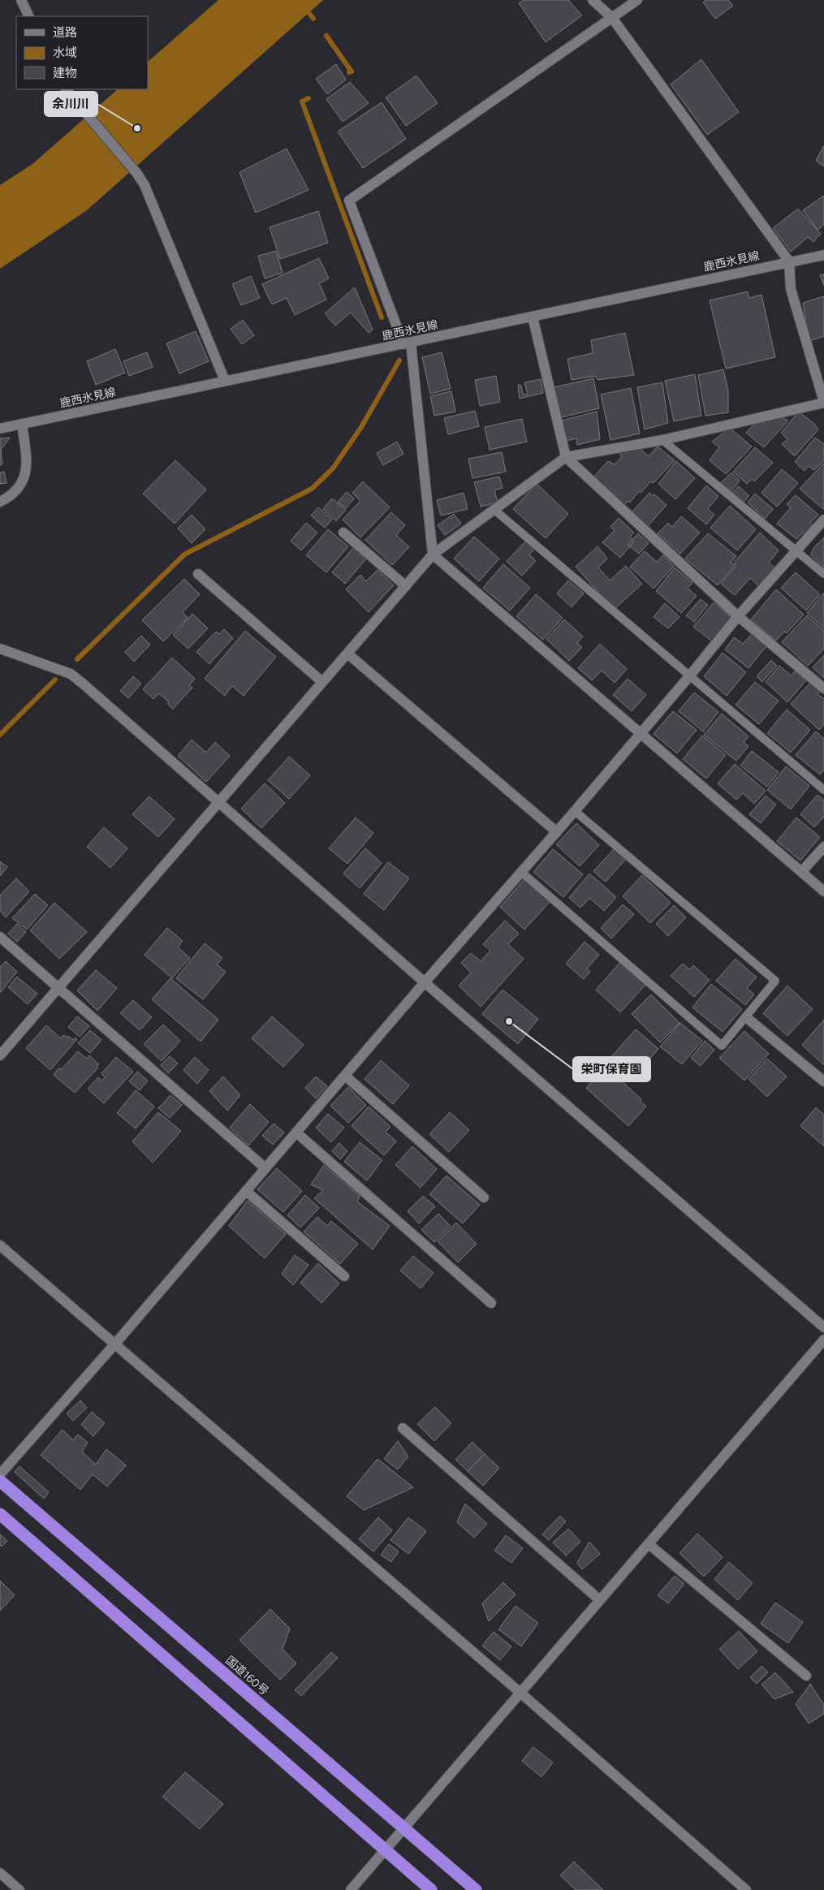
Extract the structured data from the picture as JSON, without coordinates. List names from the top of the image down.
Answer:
{
  "streets": {
    "highway": ["国道160号"],
    "street": ["鹿西氷見線"]
  },
  "places": ["余川川", "栄町保育園"],
  "legend": ["道路", "水域", "建物"]
}
